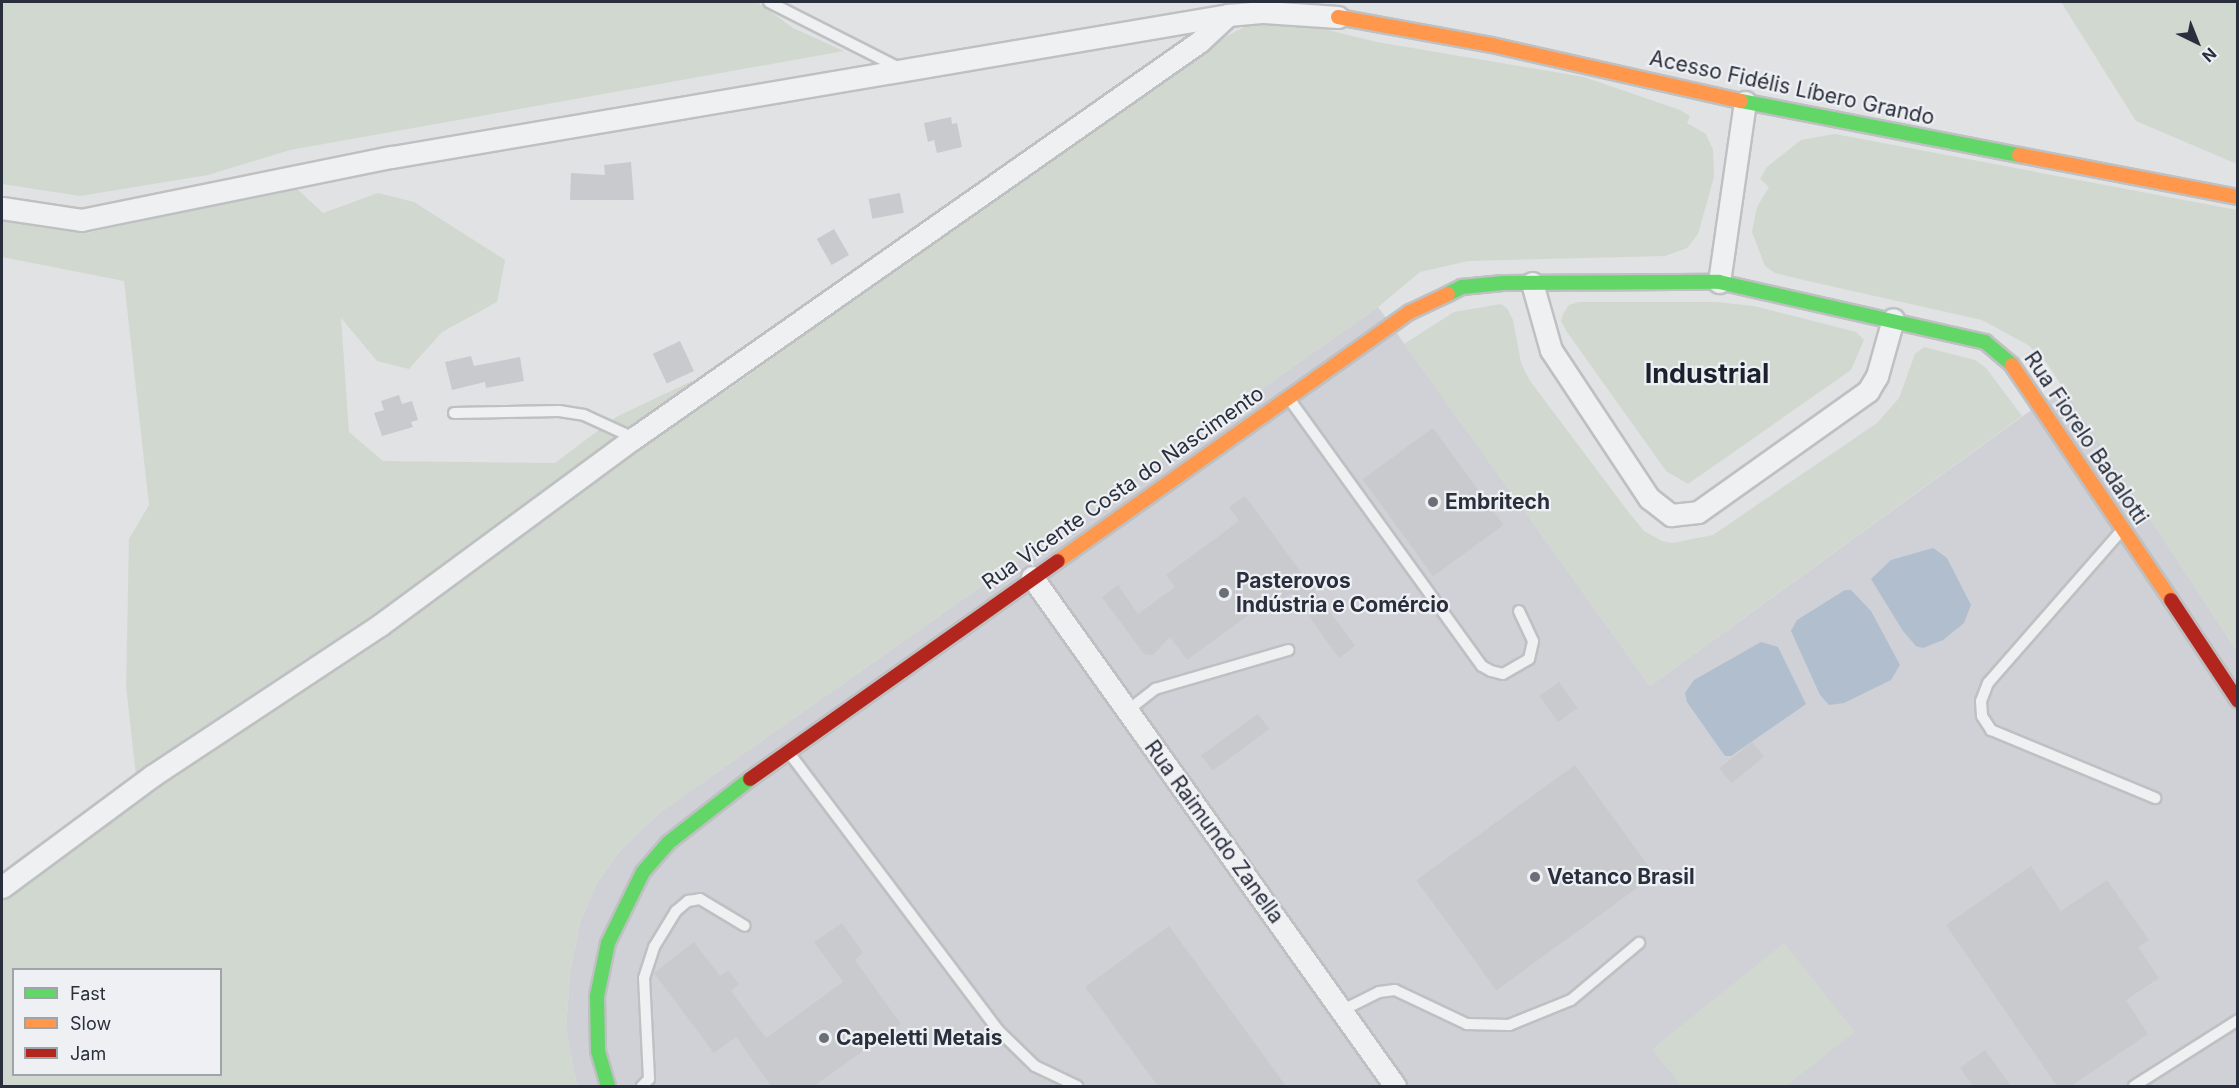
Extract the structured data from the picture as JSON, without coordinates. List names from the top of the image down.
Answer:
{
  "streets": {
    "street": [
      "Acesso Fidélis Líbero Grando",
      "Rua Fiorelo Badalotti",
      "Rua Vicente Costa do Nascimento",
      "Rua Raimundo Zanella"
    ]
  },
  "crossings": [
    ["Rua Fiorelo Badalotti", "Rua Vicente Costa do Nascimento"],
    ["Rua Vicente Costa do Nascimento", "Rua Raimundo Zanella"]
  ],
  "districts": ["Industrial"],
  "places": [
    "Embritech",
    "Pasterovos Indústria e Comércio",
    "Vetanco Brasil",
    "Capeletti Metais"
  ],
  "legend": ["Fast", "Slow", "Jam"],
  "north": "bottom right"
}
